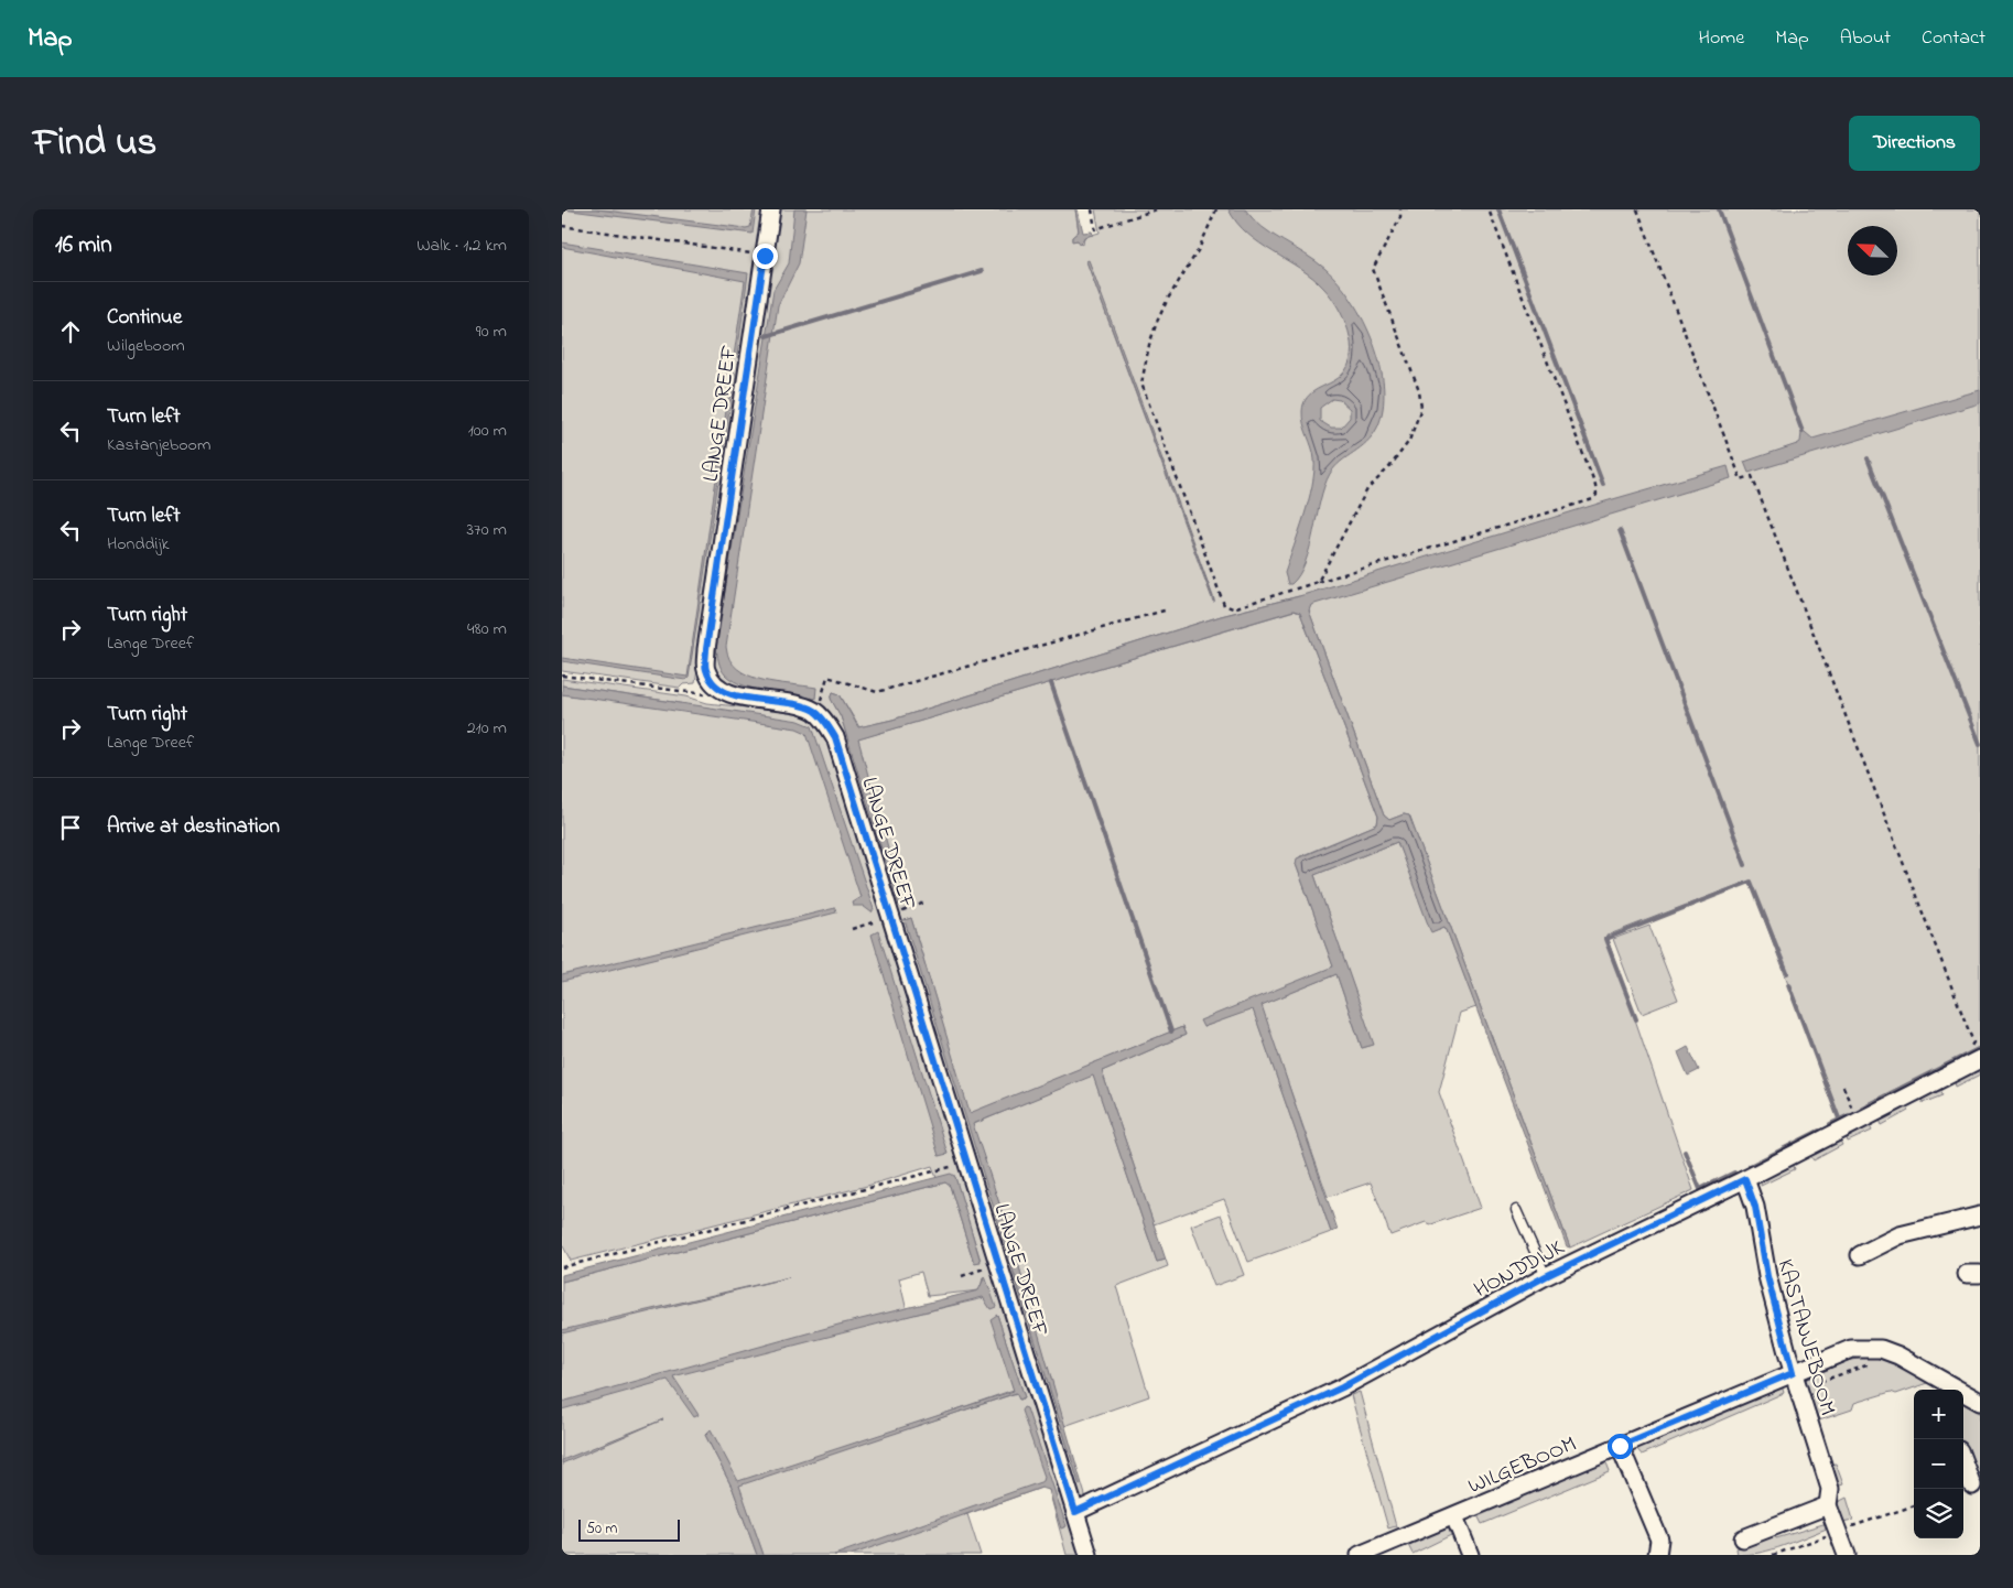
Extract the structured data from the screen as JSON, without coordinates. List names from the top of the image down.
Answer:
{
  "streets": {
    "street": [
      "LANGE DREEF",
      "HONDDIJK",
      "KASTANJEBOOM",
      "WILGEBOOM"
    ]
  },
  "crossings": [
    ["LANGE DREEF", "HONDDIJK"],
    ["HONDDIJK", "KASTANJEBOOM"],
    ["KASTANJEBOOM", "WILGEBOOM"]
  ],
  "scale_bar": "50 m",
  "north": "top left",
  "page": {
    "header": "Map",
    "nav": [
      "Home",
      "Map",
      "About",
      "Contact"
    ],
    "title": "Find us",
    "buttons": "Directions",
    "heading": ["16 min", "Walk · 1.2 km"],
    "list": [
      ["Continue", "Wilgeboom", "90 m"],
      ["Turn left", "Kastanjeboom", "100 m"],
      ["Turn left", "Honddijk", "370 m"],
      ["Turn right", "Lange Dreef", "480 m"],
      ["Turn right", "Lange Dreef", "210 m"],
      "Arrive at destination"
    ],
    "map_buttons": ["+", "−"],
    "scale": "50 m"
  }
}
